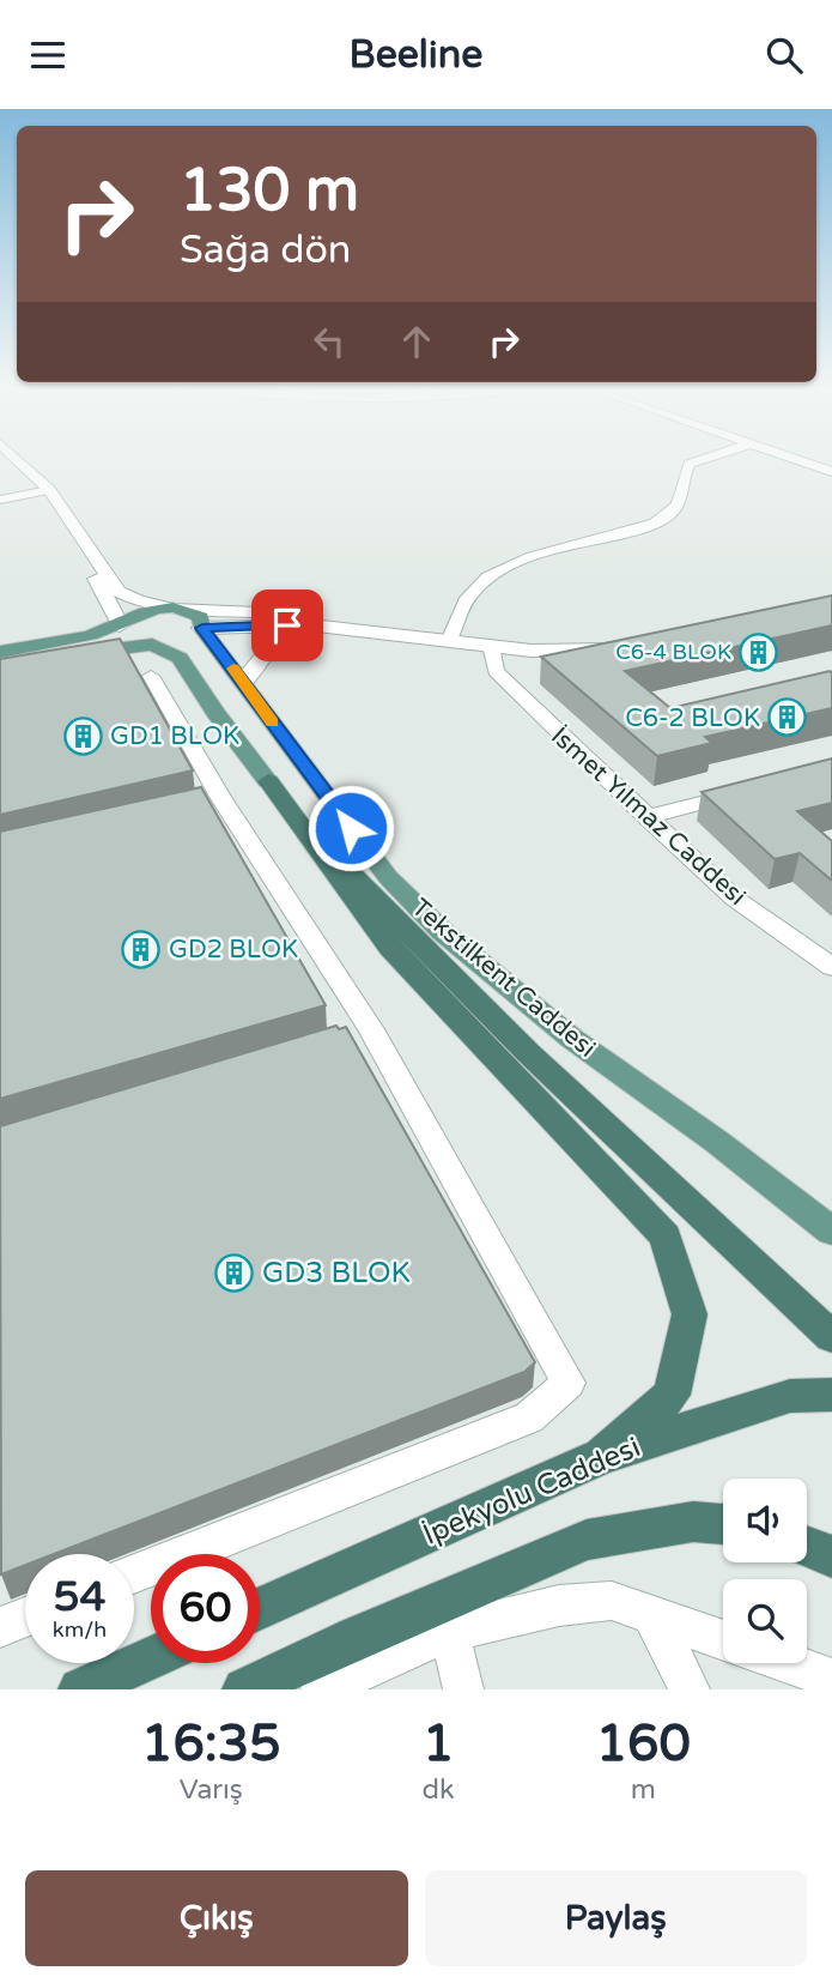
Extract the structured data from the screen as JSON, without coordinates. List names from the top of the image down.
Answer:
{
  "streets": {
    "highway": ["İpekyolu Caddesi"],
    "main road": ["Tekstilkent Caddesi"],
    "street": ["İsmet Yılmaz Caddesi"]
  },
  "places": {
    "building": [
      "C6-4 BLOK",
      "C6-2 BLOK",
      "GD1 BLOK",
      "GD2 BLOK",
      "GD3 BLOK"
    ]
  },
  "page": {
    "header": "Beeline",
    "turn": ["130 m", "Sağa dön"],
    "speed": "54 km/h",
    "limit": "60",
    "eta": [
      "16:35",
      "Varış",
      "1",
      "dk",
      "160",
      "m"
    ],
    "buttons": ["Çıkış", "Paylaş"]
  }
}
